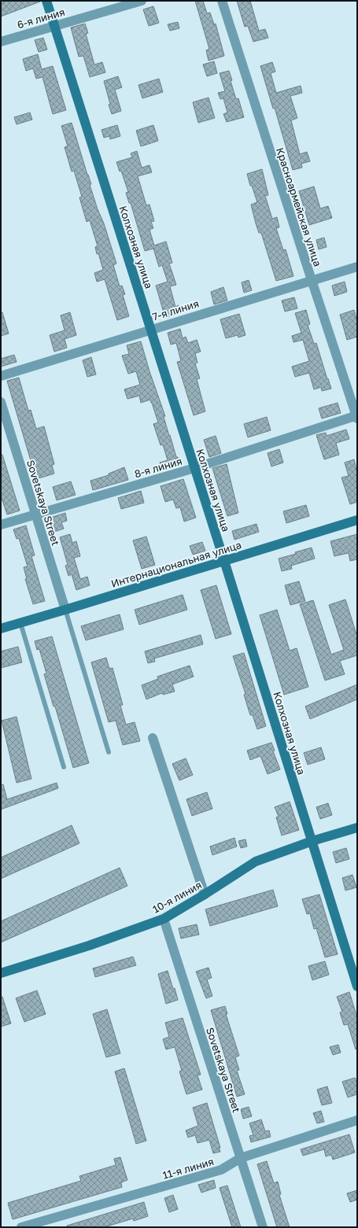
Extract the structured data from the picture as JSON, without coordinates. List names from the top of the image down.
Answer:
{
  "streets": {
    "street": [
      "6-я линия",
      "Красноармейская улица",
      "Колхозная улица",
      "7-я линия",
      "8-я линия",
      "Sovetskaya Street",
      "Интернациональная улица",
      "10-я линия",
      "11-я линия"
    ]
  },
  "crossings": [
    ["6-я линия", "Колхозная улица"],
    ["Красноармейская улица", "7-я линия"],
    ["Красноармейская улица", "8-я линия"],
    ["Колхозная улица", "7-я линия"],
    ["Колхозная улица", "8-я линия"],
    ["Колхозная улица", "Интернациональная улица"],
    ["Колхозная улица", "10-я линия"],
    ["8-я линия", "Sovetskaya Street"],
    ["Sovetskaya Street", "Интернациональная улица"],
    ["Sovetskaya Street", "10-я линия"],
    ["Sovetskaya Street", "11-я линия"]
  ]
}
